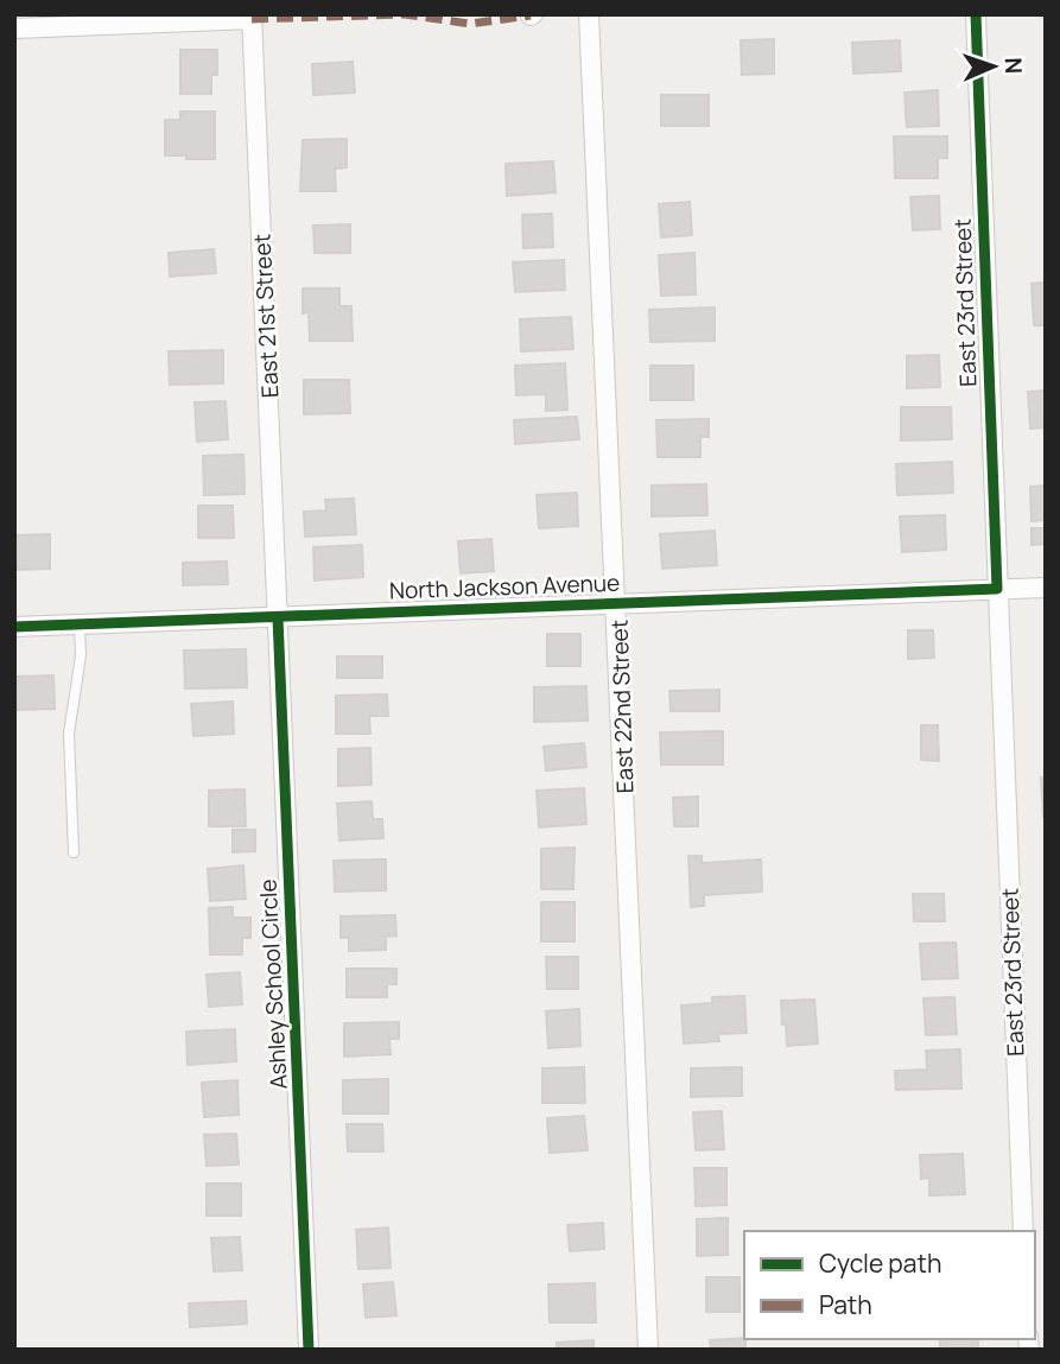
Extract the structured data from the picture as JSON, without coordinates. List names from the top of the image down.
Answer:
{
  "streets": {
    "street": [
      "East 23rd Street",
      "East 21st Street",
      "North Jackson Avenue",
      "East 22nd Street",
      "Ashley School Circle"
    ]
  },
  "crossings": [
    ["East 23rd Street", "North Jackson Avenue"],
    ["East 21st Street", "North Jackson Avenue"],
    ["East 21st Street", "Ashley School Circle"],
    ["North Jackson Avenue", "East 22nd Street"],
    ["North Jackson Avenue", "Ashley School Circle"]
  ],
  "legend": ["Cycle path", "Path"],
  "north": "right"
}
